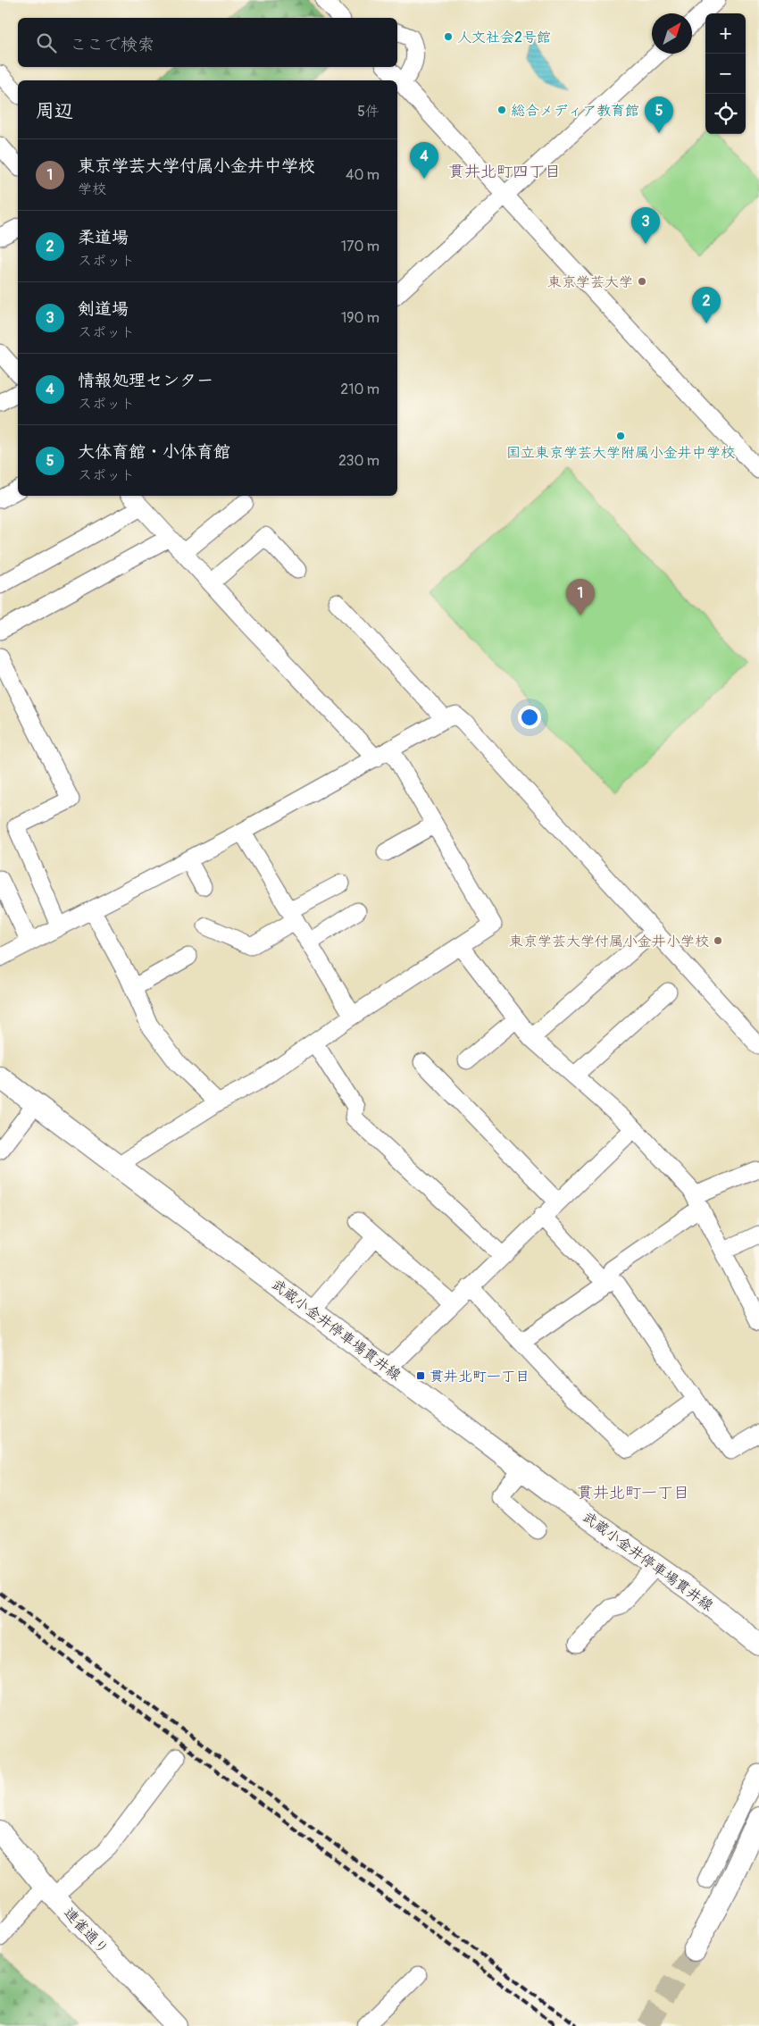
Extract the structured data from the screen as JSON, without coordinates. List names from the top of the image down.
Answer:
{
  "streets": {
    "main road": ["武蔵小金井停車場貫井線", "連雀通り"]
  },
  "districts": ["貫井北町四丁目", "貫井北町一丁目"],
  "places": {
    "other": [
      "人文社会2号館",
      "総合メディア教育館",
      "東京学芸大学",
      "国立東京学芸大学附属小金井中学校",
      "東京学芸大学付属小金井小学校"
    ],
    "transit": ["貫井北町一丁目"]
  },
  "north": "top right",
  "page": {
    "map_buttons": ["+", "−"],
    "search": "ここで検索",
    "heading": ["周辺", "5件"],
    "pins": [
      "5",
      "4",
      "3",
      "2",
      "1"
    ],
    "list": [
      {
        "mark": "1",
        "name": "東京学芸大学付属小金井中学校",
        "note": "学校",
        "value": "40 m"
      },
      {
        "mark": "2",
        "name": "柔道場",
        "note": "スポット",
        "value": "170 m"
      },
      {
        "mark": "3",
        "name": "剣道場",
        "note": "スポット",
        "value": "190 m"
      },
      {
        "mark": "4",
        "name": "情報処理センター",
        "note": "スポット",
        "value": "210 m"
      },
      {
        "mark": "5",
        "name": "大体育館・小体育館",
        "note": "スポット",
        "value": "230 m"
      }
    ]
  }
}
